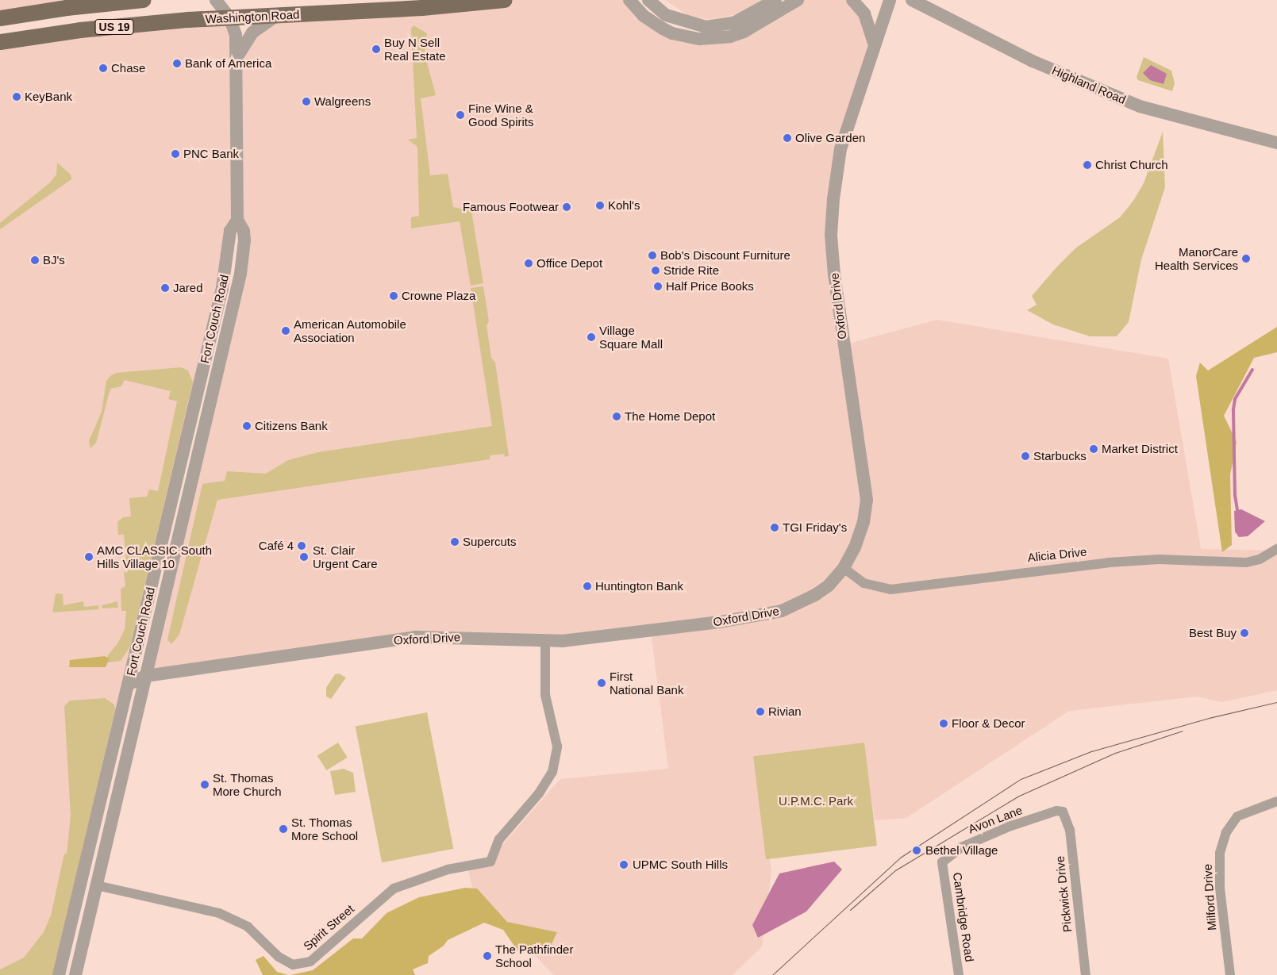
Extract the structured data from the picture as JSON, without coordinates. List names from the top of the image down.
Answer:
{
  "streets": {
    "main road": ["Washington Road", "US 19"],
    "street": [
      "Highland Road",
      "Oxford Drive",
      "Fort Couch Road",
      "Alicia Drive",
      "Avon Lane",
      "Pickwick Drive",
      "Milford Drive",
      "Cambridge Road",
      "Spirit Street"
    ]
  },
  "crossings": [
    ["Washington Road", "Fort Couch Road"],
    ["Oxford Drive", "Fort Couch Road"],
    ["Oxford Drive", "Alicia Drive"],
    ["Oxford Drive", "Spirit Street"],
    ["Fort Couch Road", "Spirit Street"],
    ["Avon Lane", "Pickwick Drive"],
    ["Avon Lane", "Cambridge Road"]
  ],
  "parks": ["U.P.M.C. Park"],
  "places": [
    "Buy N Sell Real Estate",
    "Bank of America",
    "Chase",
    "KeyBank",
    "Walgreens",
    "Fine Wine & Good Spirits",
    "Olive Garden",
    "PNC Bank",
    "Christ Church",
    "Kohl's",
    "Famous Footwear",
    "Bob's Discount Furniture",
    "ManorCare Health Services",
    "BJ's",
    "Office Depot",
    "Stride Rite",
    "Half Price Books",
    "Jared",
    "Crowne Plaza",
    "American Automobile Association",
    "Village Square Mall",
    "The Home Depot",
    "Citizens Bank",
    "Market District",
    "Starbucks",
    "TGI Friday's",
    "Supercuts",
    "Café 4",
    "AMC CLASSIC South Hills Village 10",
    "St. Clair Urgent Care",
    "Huntington Bank",
    "Best Buy",
    "First National Bank",
    "Rivian",
    "Floor & Decor",
    "St. Thomas More Church",
    "St. Thomas More School",
    "Bethel Village",
    "UPMC South Hills",
    "The Pathfinder School"
  ]
}
